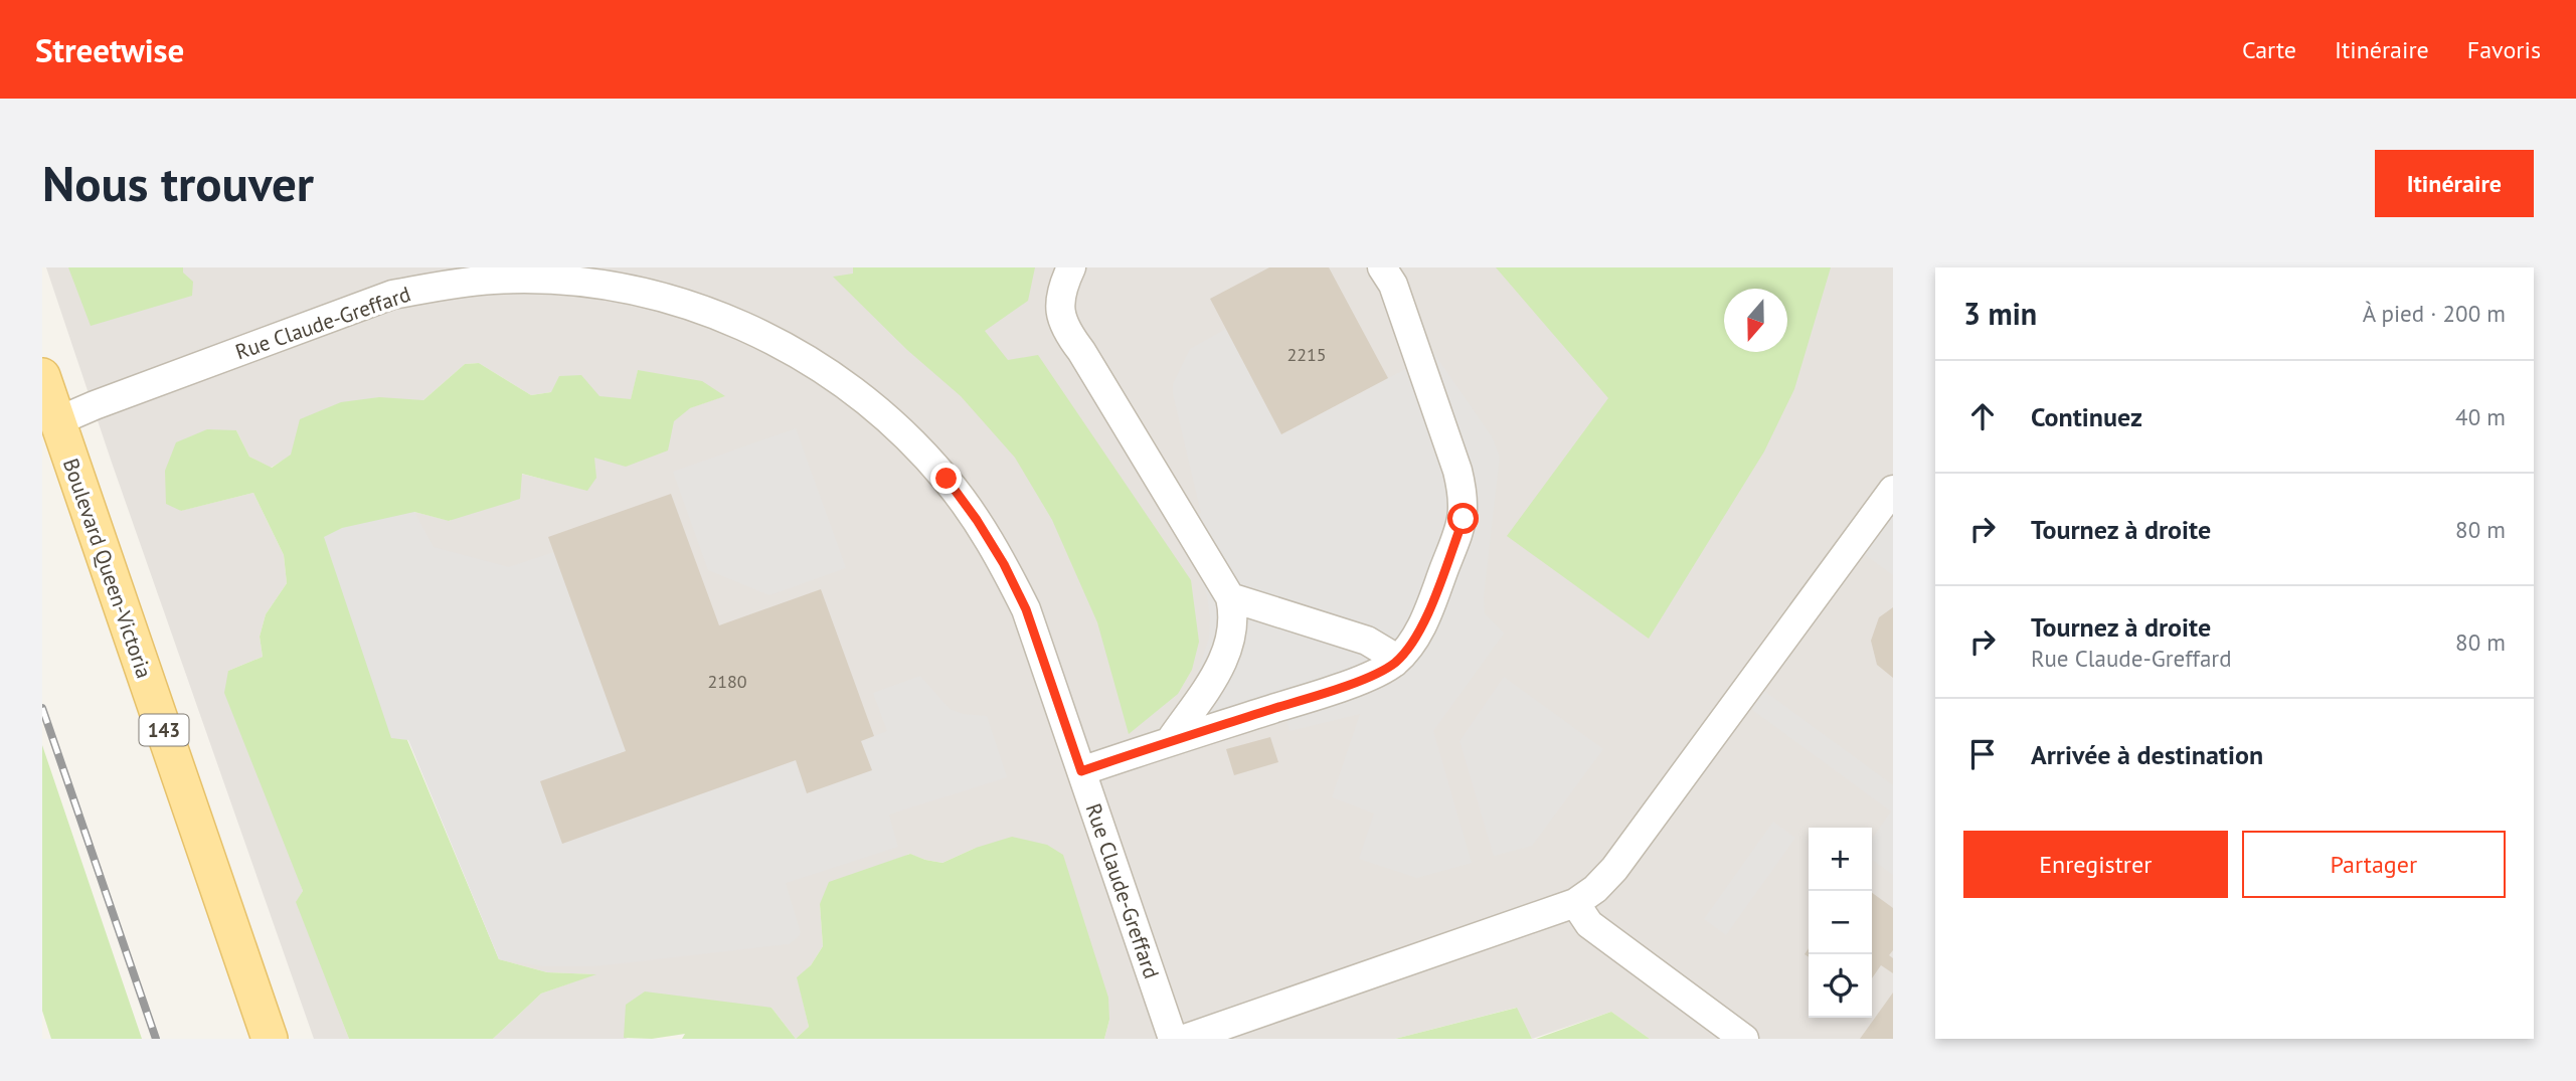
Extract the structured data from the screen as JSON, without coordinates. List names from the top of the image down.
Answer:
{
  "streets": {
    "main road": ["Boulevard Queen-Victoria", "143"],
    "street": ["Rue Claude-Greffard"]
  },
  "crossings": [
    ["Rue Claude-Greffard", "Boulevard Queen-Victoria"]
  ],
  "house_numbers": ["2215", "2180"],
  "north": "bottom",
  "page": {
    "header": "Streetwise",
    "nav": ["Carte", "Itinéraire", "Favoris"],
    "buttons": [
      "Itinéraire",
      ["Enregistrer", "Partager"]
    ],
    "title": "Nous trouver",
    "heading": ["3 min", "À pied · 200 m"],
    "list": [
      ["Continuez", "40 m"],
      ["Tournez à droite", "80 m"],
      ["Tournez à droite", "Rue Claude-Greffard", "80 m"],
      "Arrivée à destination"
    ],
    "map_buttons": ["+", "−"]
  }
}
